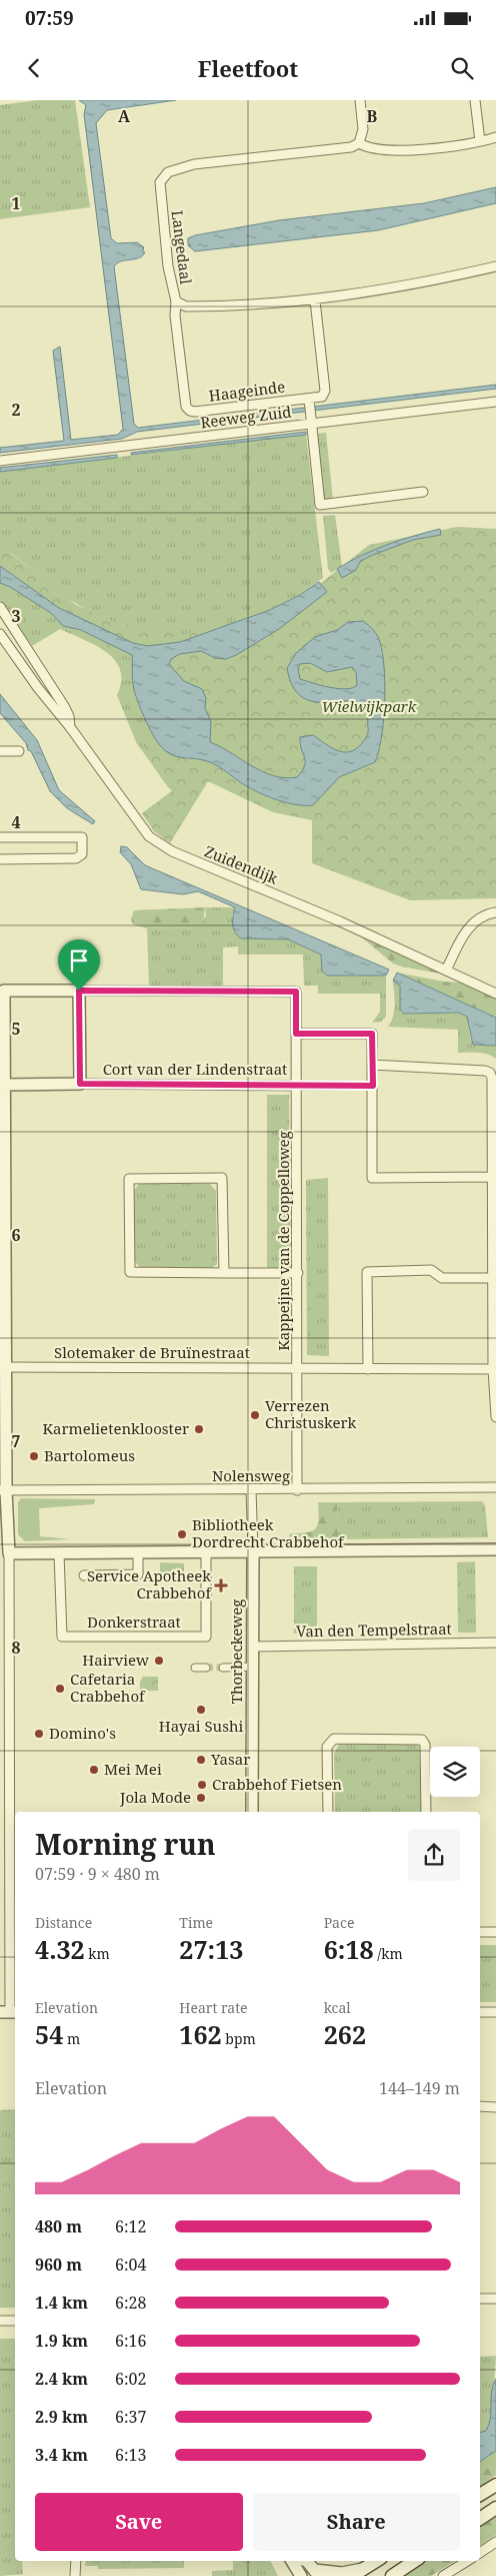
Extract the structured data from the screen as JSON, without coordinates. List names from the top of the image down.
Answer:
{
  "streets": {
    "street": [
      "Langedaal",
      "Haageinde",
      "Reeweg Zuid",
      "Zuidendijk",
      "Cort van der Lindenstraat",
      "Kappeijne van de Coppelloweg",
      "Slotemaker de Bruïnestraat",
      "Nolensweg",
      "Donkerstraat",
      "Van den Tempelstraat",
      "Thorbeckeweg"
    ]
  },
  "crossings": [
    ["Langedaal", "Haageinde"],
    ["Cort van der Lindenstraat", "Kappeijne van de Coppelloweg"],
    ["Kappeijne van de Coppelloweg", "Slotemaker de Bruïnestraat"],
    ["Kappeijne van de Coppelloweg", "Nolensweg"],
    ["Nolensweg", "Thorbeckeweg"],
    ["Van den Tempelstraat", "Thorbeckeweg"]
  ],
  "parks": ["Wielwijkpark"],
  "places": {
    "other": [
      "Verrezen Christuskerk",
      "Karmelietenklooster",
      "Bartolomeus",
      "Bibliotheek Dordrecht Crabbehof",
      "Hairview",
      "Cafetaria Crabbehof",
      "Hayai Sushi",
      "Domino's",
      "Yasar",
      "Mei Mei",
      "Crabbehof Fietsen",
      "Jola Mode"
    ],
    "health": ["Service Apotheek Crabbehof"]
  },
  "page": {
    "status": "07:59",
    "header": "Fleetfoot",
    "heading": ["Morning run", "07:59 · 9 × 480 m"],
    "stats": [
      ["Distance", "4.32 km"],
      ["Time", "27:13"],
      ["Pace", "6:18 /km"],
      ["Elevation", "54 m"],
      ["Heart rate", "162 bpm"],
      ["kcal", "262"]
    ],
    "chart": ["Elevation", "144–149 m"],
    "list": [
      {
        "name": "480 m",
        "note": "6:12"
      },
      {
        "name": "960 m",
        "note": "6:04"
      },
      {
        "name": "1.4 km",
        "note": "6:28"
      },
      {
        "name": "1.9 km",
        "note": "6:16"
      },
      {
        "name": "2.4 km",
        "note": "6:02"
      },
      {
        "name": "2.9 km",
        "note": "6:37"
      },
      {
        "name": "3.4 km",
        "note": "6:13"
      }
    ],
    "buttons": ["Save", "Share"]
  },
  "grid": {
    "columns": ["A", "B"],
    "rows": [
      "1",
      "2",
      "3",
      "4",
      "5",
      "6",
      "7",
      "8"
    ]
  }
}
